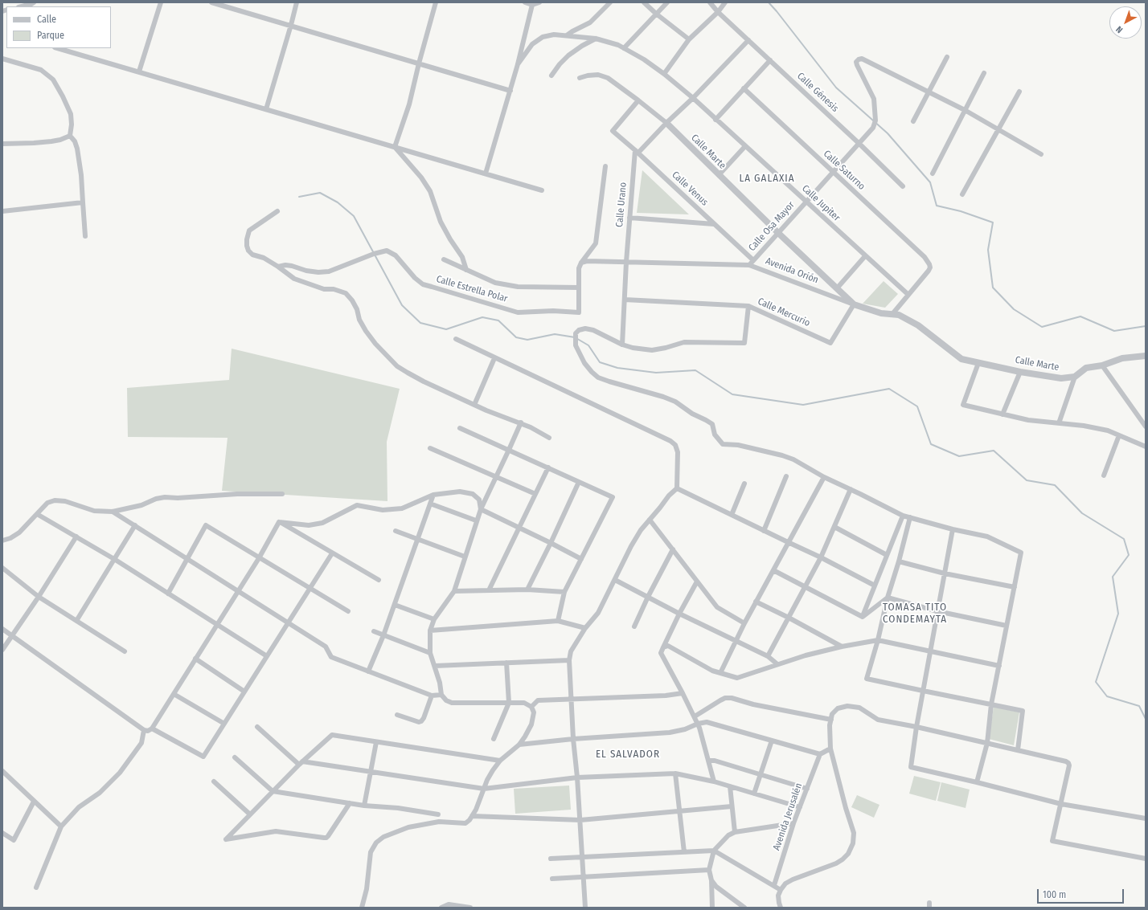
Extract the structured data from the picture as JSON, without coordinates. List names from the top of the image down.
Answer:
{
  "streets": {
    "street": [
      "Calle Génesis",
      "Calle Marte",
      "Calle Saturno",
      "Calle Venus",
      "Calle Jupiter",
      "Calle Urano",
      "Calle Osa Mayor",
      "Avenida Orión",
      "Calle Estrella Polar",
      "Calle Mercurio",
      "Avenida Jerusalén"
    ]
  },
  "crossings": [
    ["Calle Génesis", "Calle Osa Mayor"],
    ["Calle Marte", "Calle Venus"],
    ["Calle Marte", "Calle Osa Mayor"],
    ["Calle Marte", "Avenida Orión"],
    ["Calle Marte", "Calle Mercurio"],
    ["Calle Saturno", "Calle Jupiter"],
    ["Calle Saturno", "Calle Osa Mayor"],
    ["Calle Venus", "Calle Urano"],
    ["Calle Venus", "Calle Osa Mayor"],
    ["Calle Jupiter", "Calle Osa Mayor"],
    ["Calle Urano", "Avenida Orión"],
    ["Calle Urano", "Calle Mercurio"],
    ["Calle Osa Mayor", "Avenida Orión"],
    ["Avenida Orión", "Calle Mercurio"]
  ],
  "districts": ["LA GALAXIA", "TOMASA TITO CONDEMAYTA", "EL SALVADOR"],
  "legend": ["Calle", "Parque"],
  "scale_bar": "100 m",
  "north": "bottom left"
}
